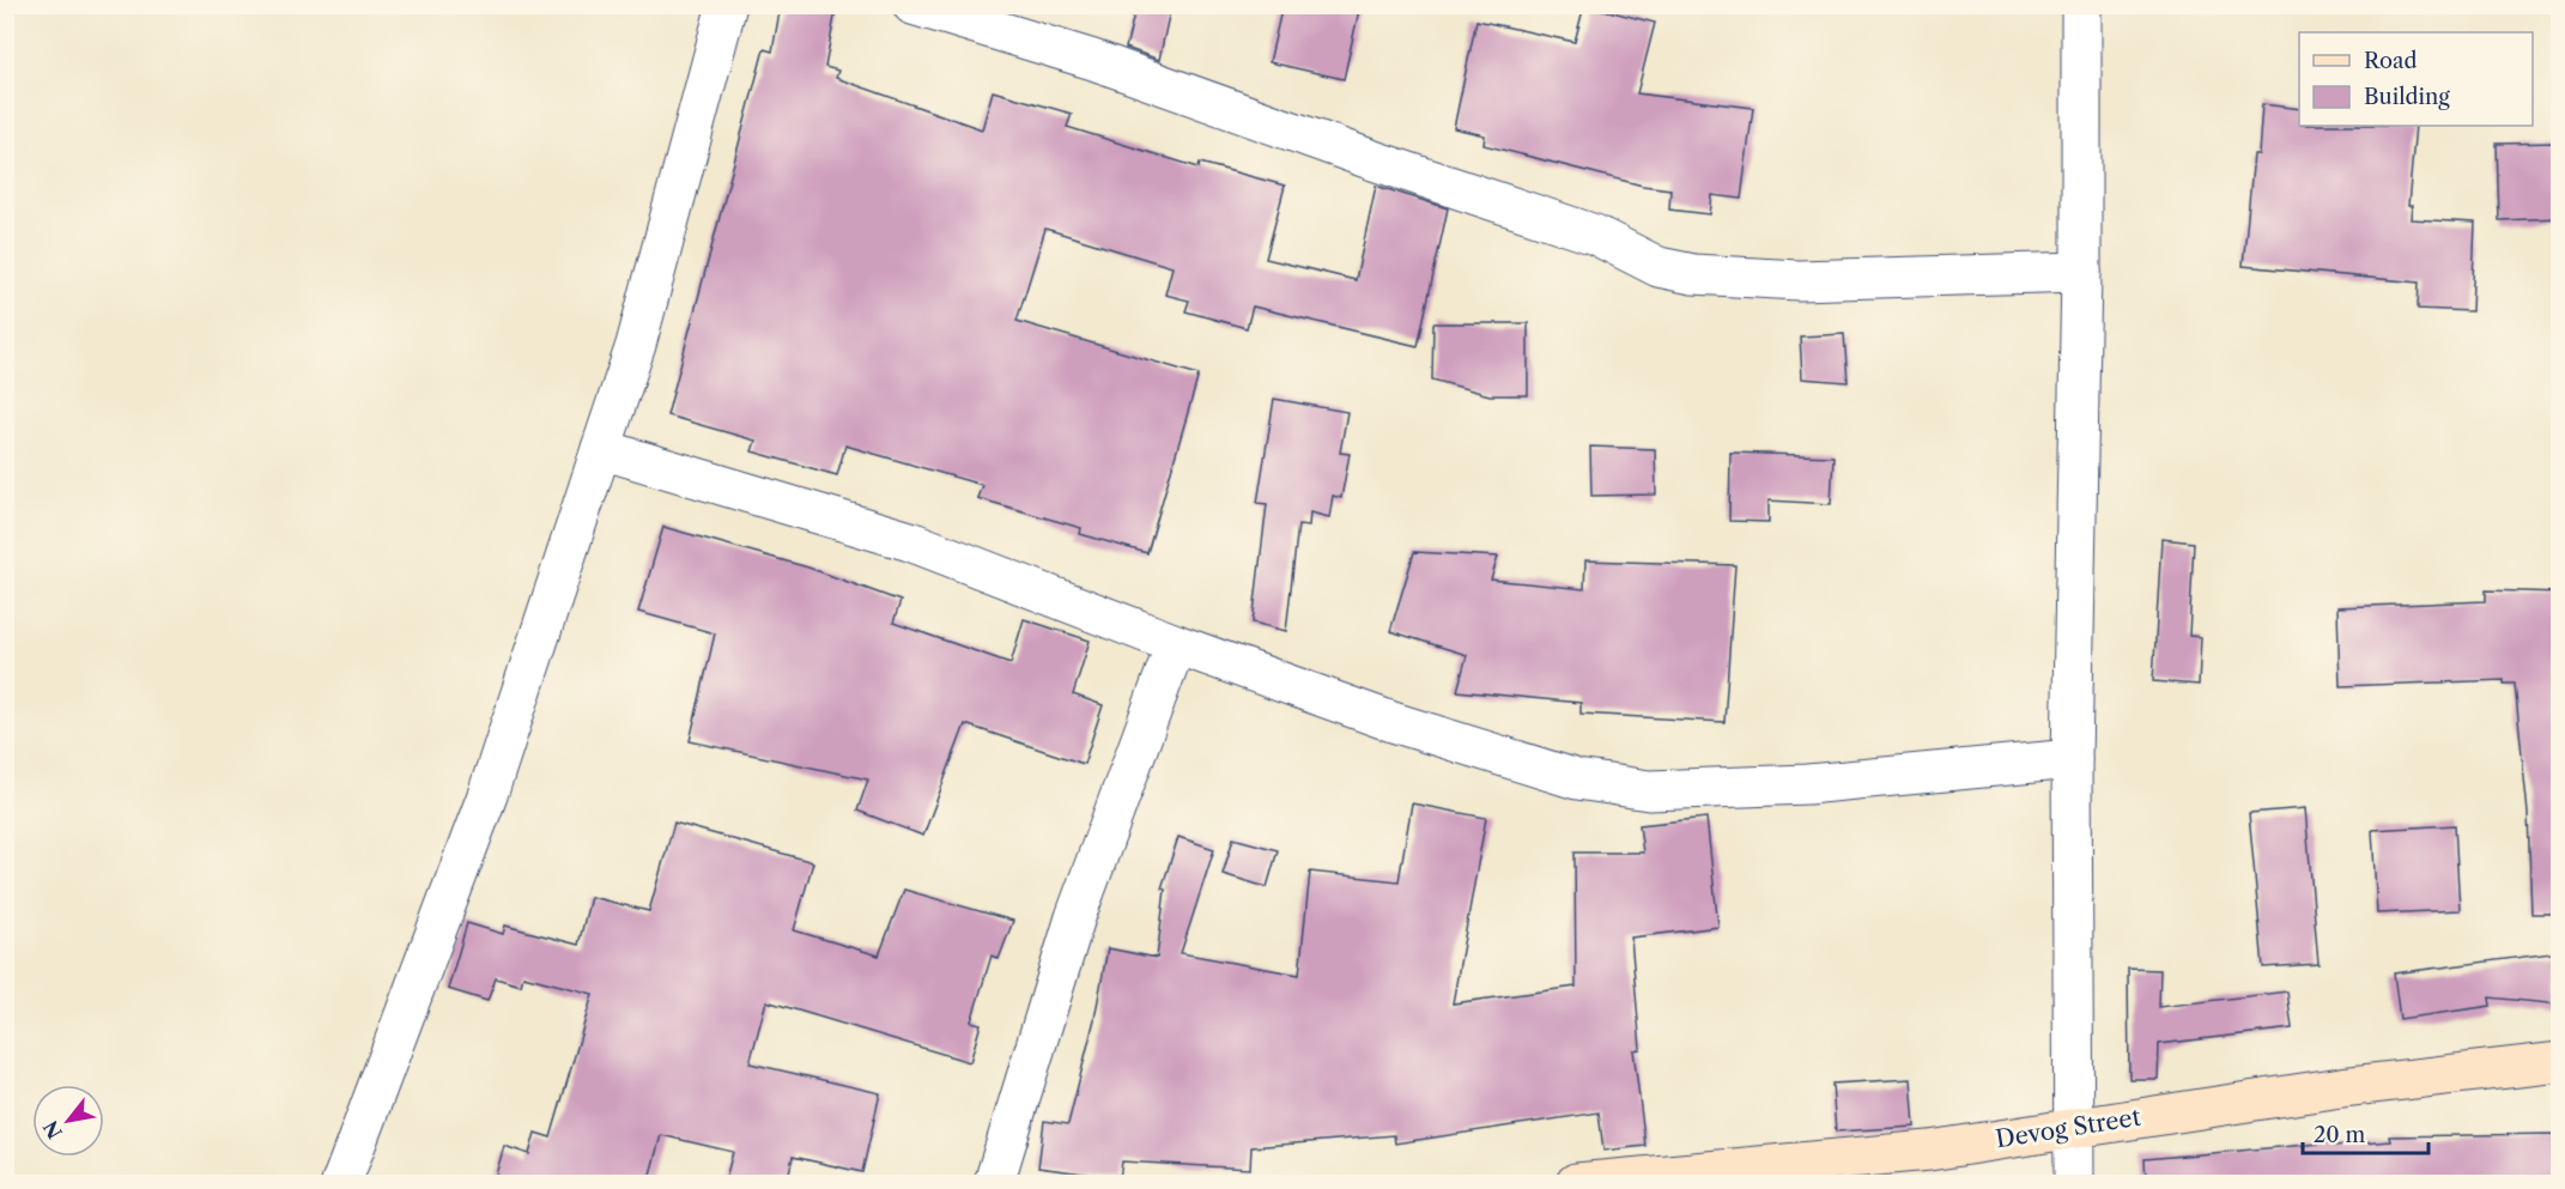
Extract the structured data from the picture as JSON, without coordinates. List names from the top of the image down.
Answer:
{
  "streets": {
    "street": ["Devog Street"]
  },
  "legend": ["Road", "Building"],
  "scale_bar": "20 m",
  "north": "bottom left"
}
